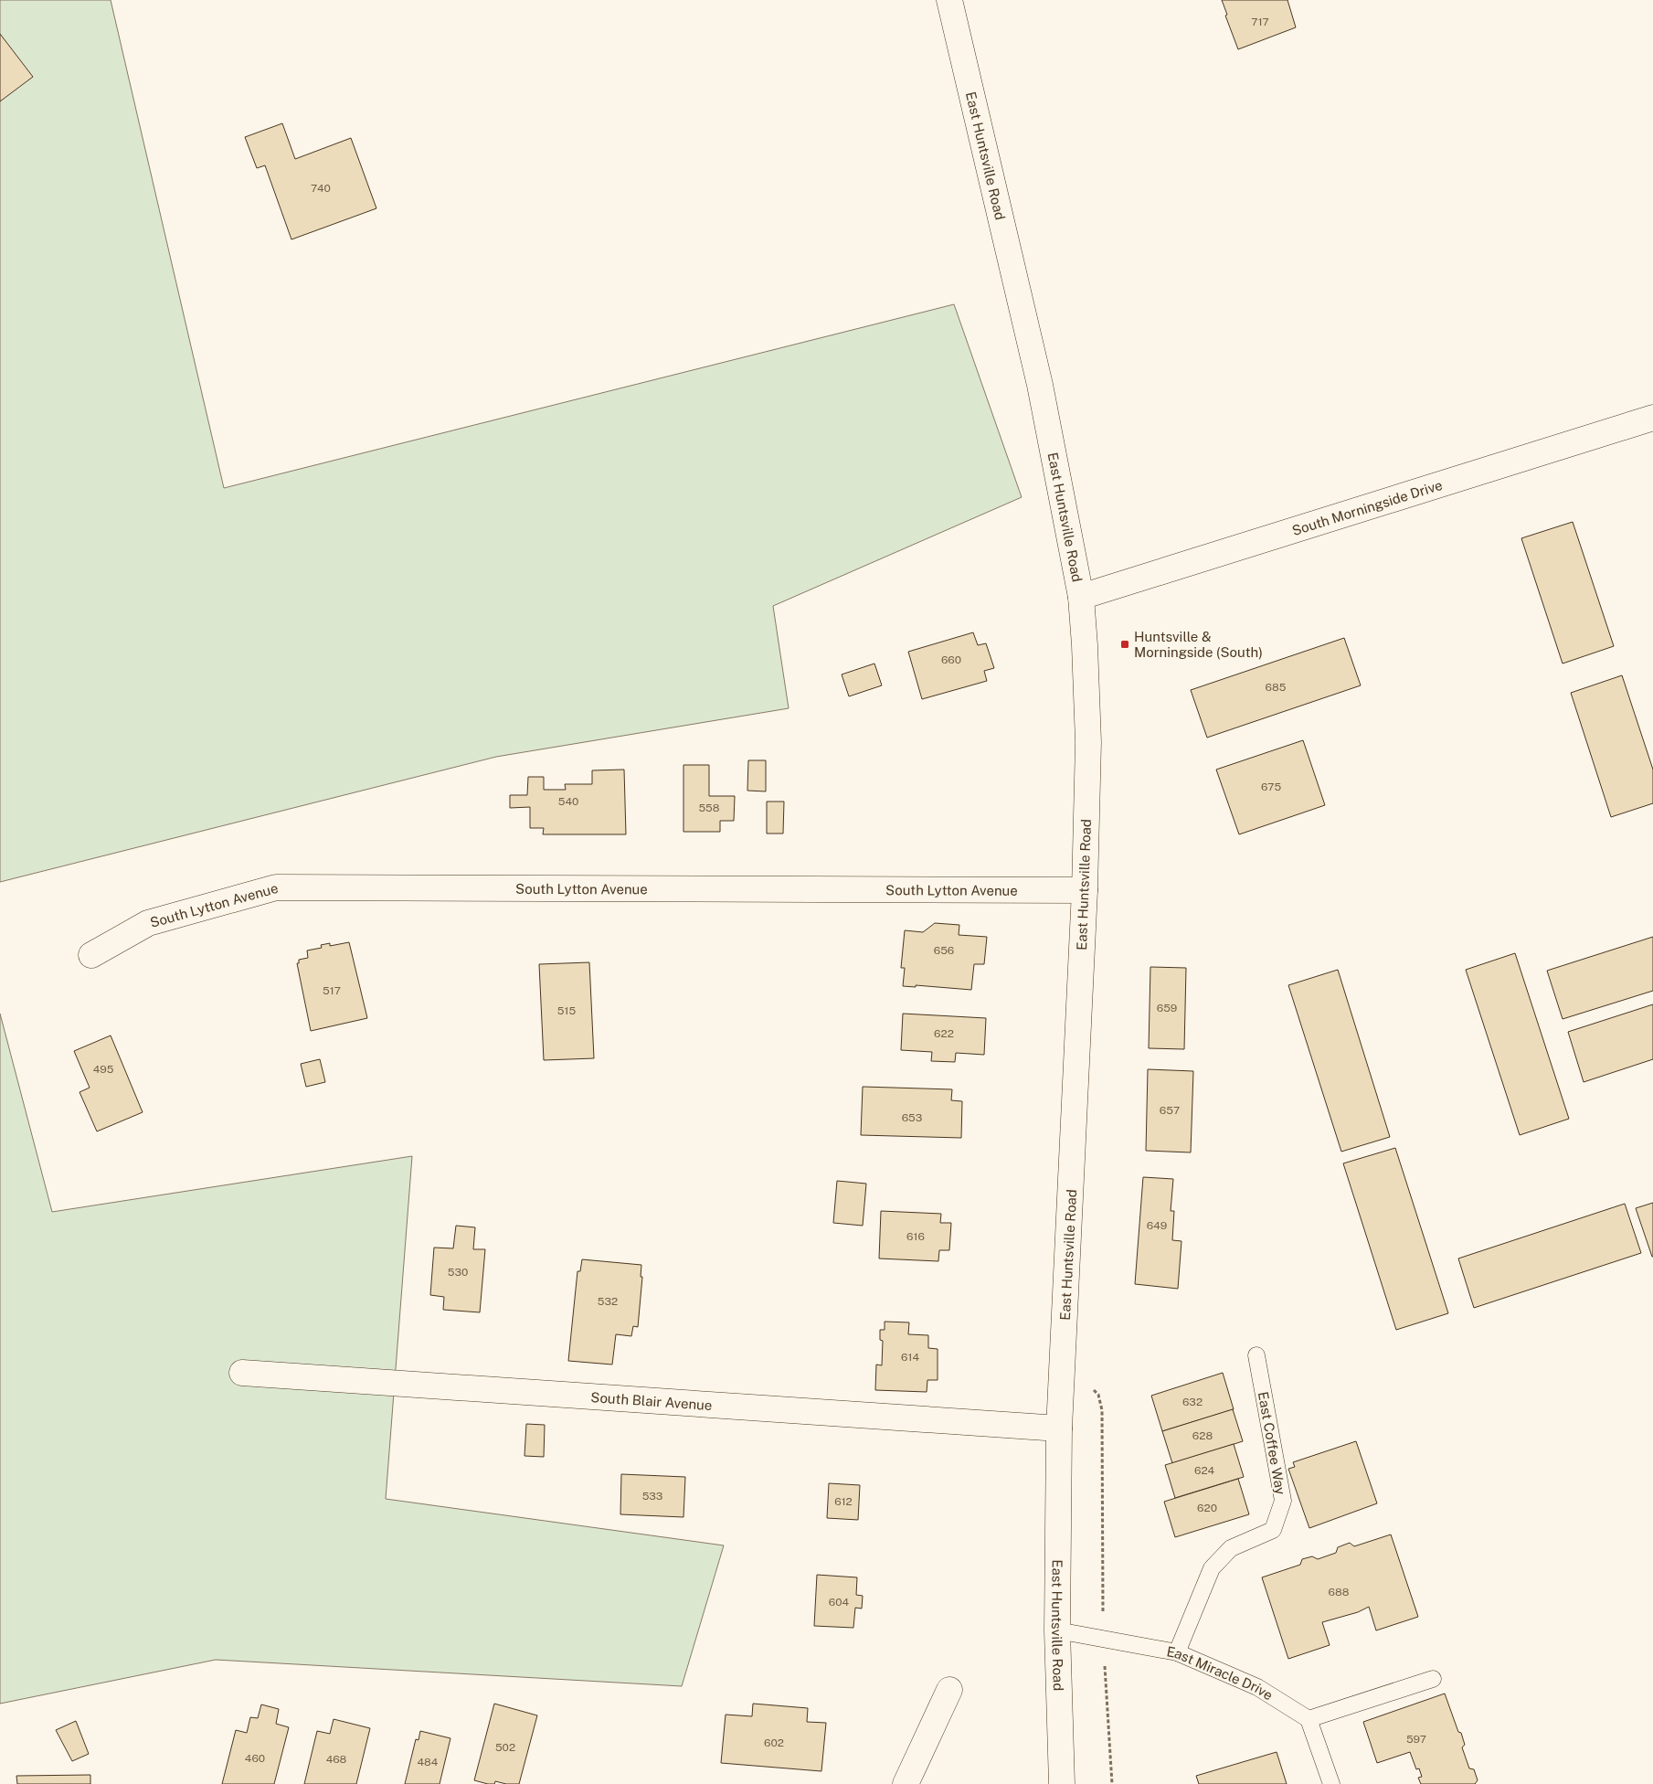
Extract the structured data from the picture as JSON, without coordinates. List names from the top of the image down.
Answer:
{
  "streets": {
    "street": [
      "East Huntsville Road",
      "South Morningside Drive",
      "South Lytton Avenue",
      "South Blair Avenue"
    ],
    "lane": ["East Coffee Way", "East Miracle Drive"]
  },
  "crossings": [
    ["East Huntsville Road", "South Morningside Drive"],
    ["East Huntsville Road", "South Lytton Avenue"],
    ["East Huntsville Road", "South Blair Avenue"],
    ["East Huntsville Road", "East Miracle Drive"],
    ["East Coffee Way", "East Miracle Drive"]
  ],
  "places": {
    "transit": ["Huntsville & Morningside (South)"]
  },
  "house_numbers": [
    "717",
    "740",
    "660",
    "685",
    "675",
    "540",
    "558",
    "656",
    "517",
    "659",
    "515",
    "622",
    "495",
    "657",
    "653",
    "649",
    "616",
    "530",
    "532",
    "614",
    "632",
    "628",
    "624",
    "533",
    "612",
    "620",
    "688",
    "604",
    "597",
    "602",
    "502",
    "460",
    "468",
    "484"
  ]
}
